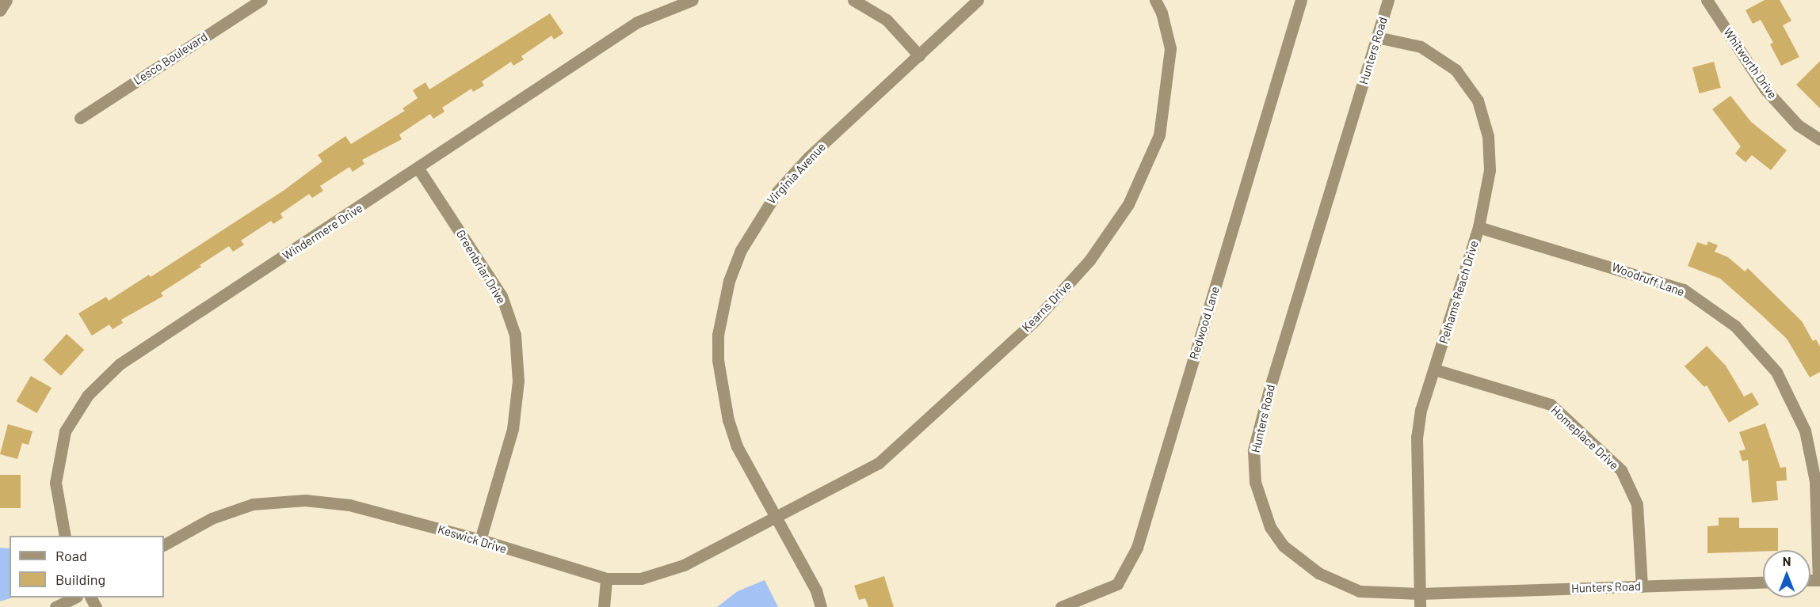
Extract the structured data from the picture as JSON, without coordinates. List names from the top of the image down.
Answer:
{
  "streets": {
    "street": [
      "Hunters Road",
      "Lesco Boulevard",
      "Whitworth Drive",
      "Virginia Avenue",
      "Windermere Drive",
      "Greenbriar Drive",
      "Woodruff Lane",
      "Pelhams Reach Drive",
      "Kearns Drive",
      "Redwood Lane",
      "Homeplace Drive",
      "Keswick Drive"
    ]
  },
  "crossings": [
    ["Hunters Road", "Pelhams Reach Drive"],
    ["Hunters Road", "Homeplace Drive"],
    ["Virginia Avenue", "Kearns Drive"],
    ["Virginia Avenue", "Keswick Drive"],
    ["Windermere Drive", "Greenbriar Drive"],
    ["Greenbriar Drive", "Keswick Drive"],
    ["Woodruff Lane", "Pelhams Reach Drive"],
    ["Pelhams Reach Drive", "Homeplace Drive"],
    ["Kearns Drive", "Keswick Drive"]
  ],
  "legend": ["Road", "Building"],
  "north": "top"
}
